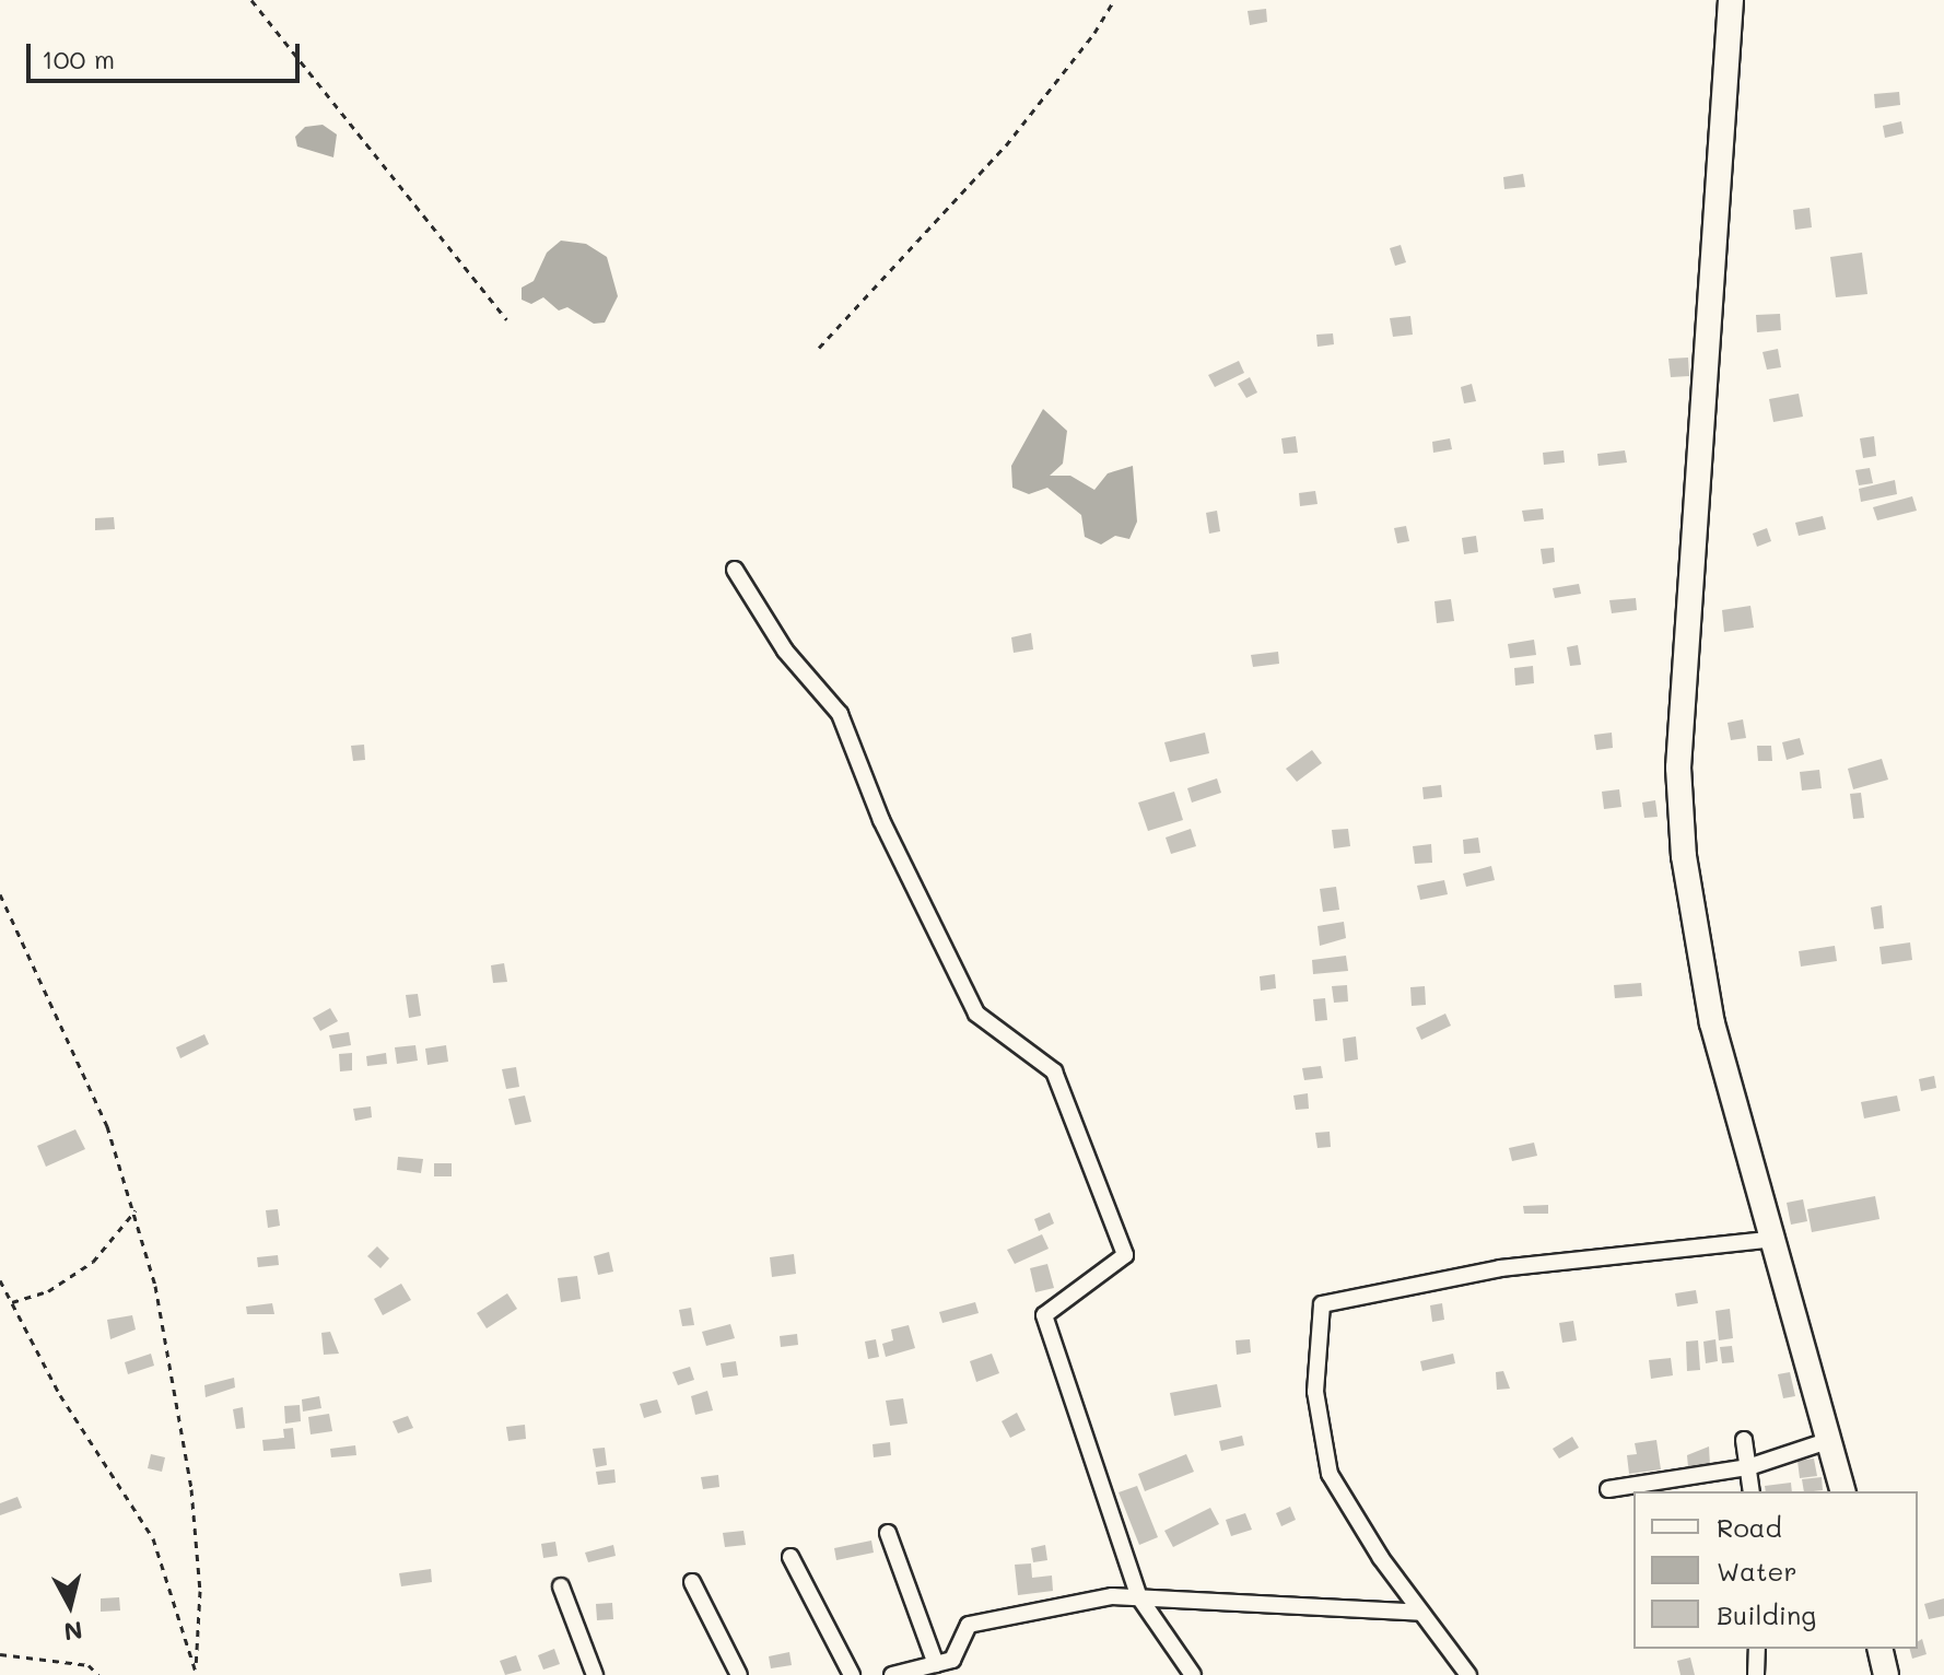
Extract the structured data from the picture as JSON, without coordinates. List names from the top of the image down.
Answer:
{
  "legend": ["Road", "Water", "Building"],
  "scale_bar": "100 m",
  "north": "bottom"
}
